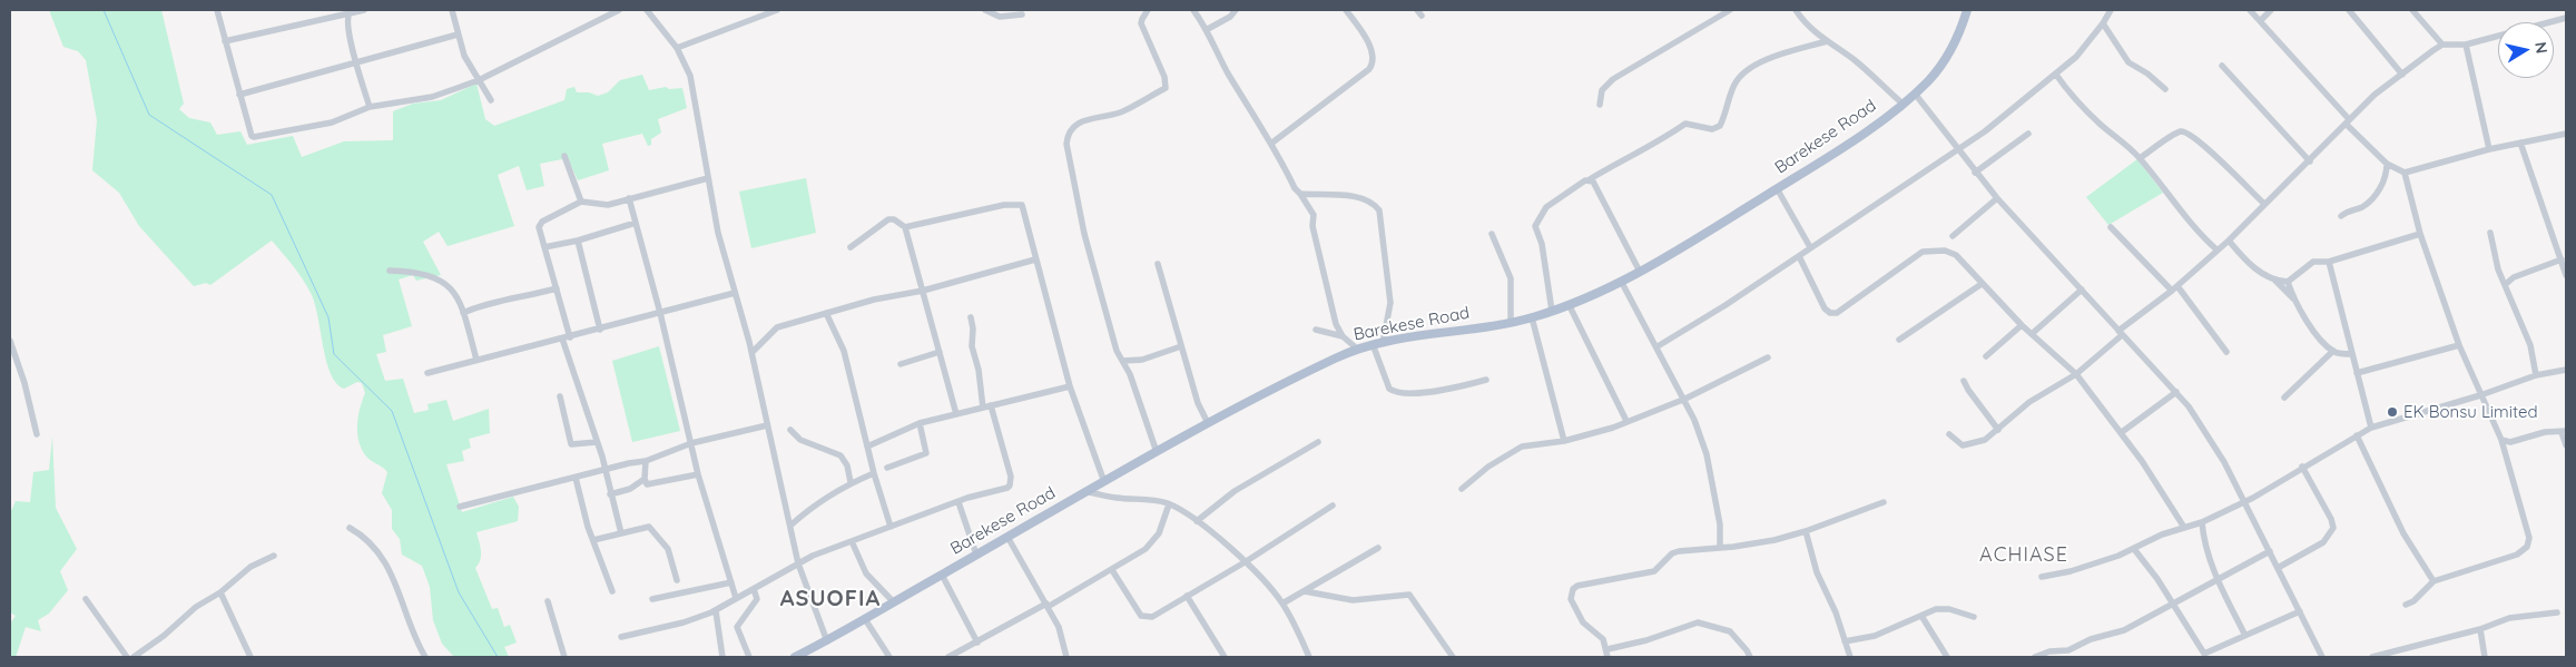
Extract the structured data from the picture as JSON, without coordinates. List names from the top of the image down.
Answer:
{
  "streets": {
    "main road": ["Barekese Road"]
  },
  "districts": ["ACHIASE", "ASUOFIA"],
  "places": ["EK Bonsu Limited"],
  "north": "right"
}
